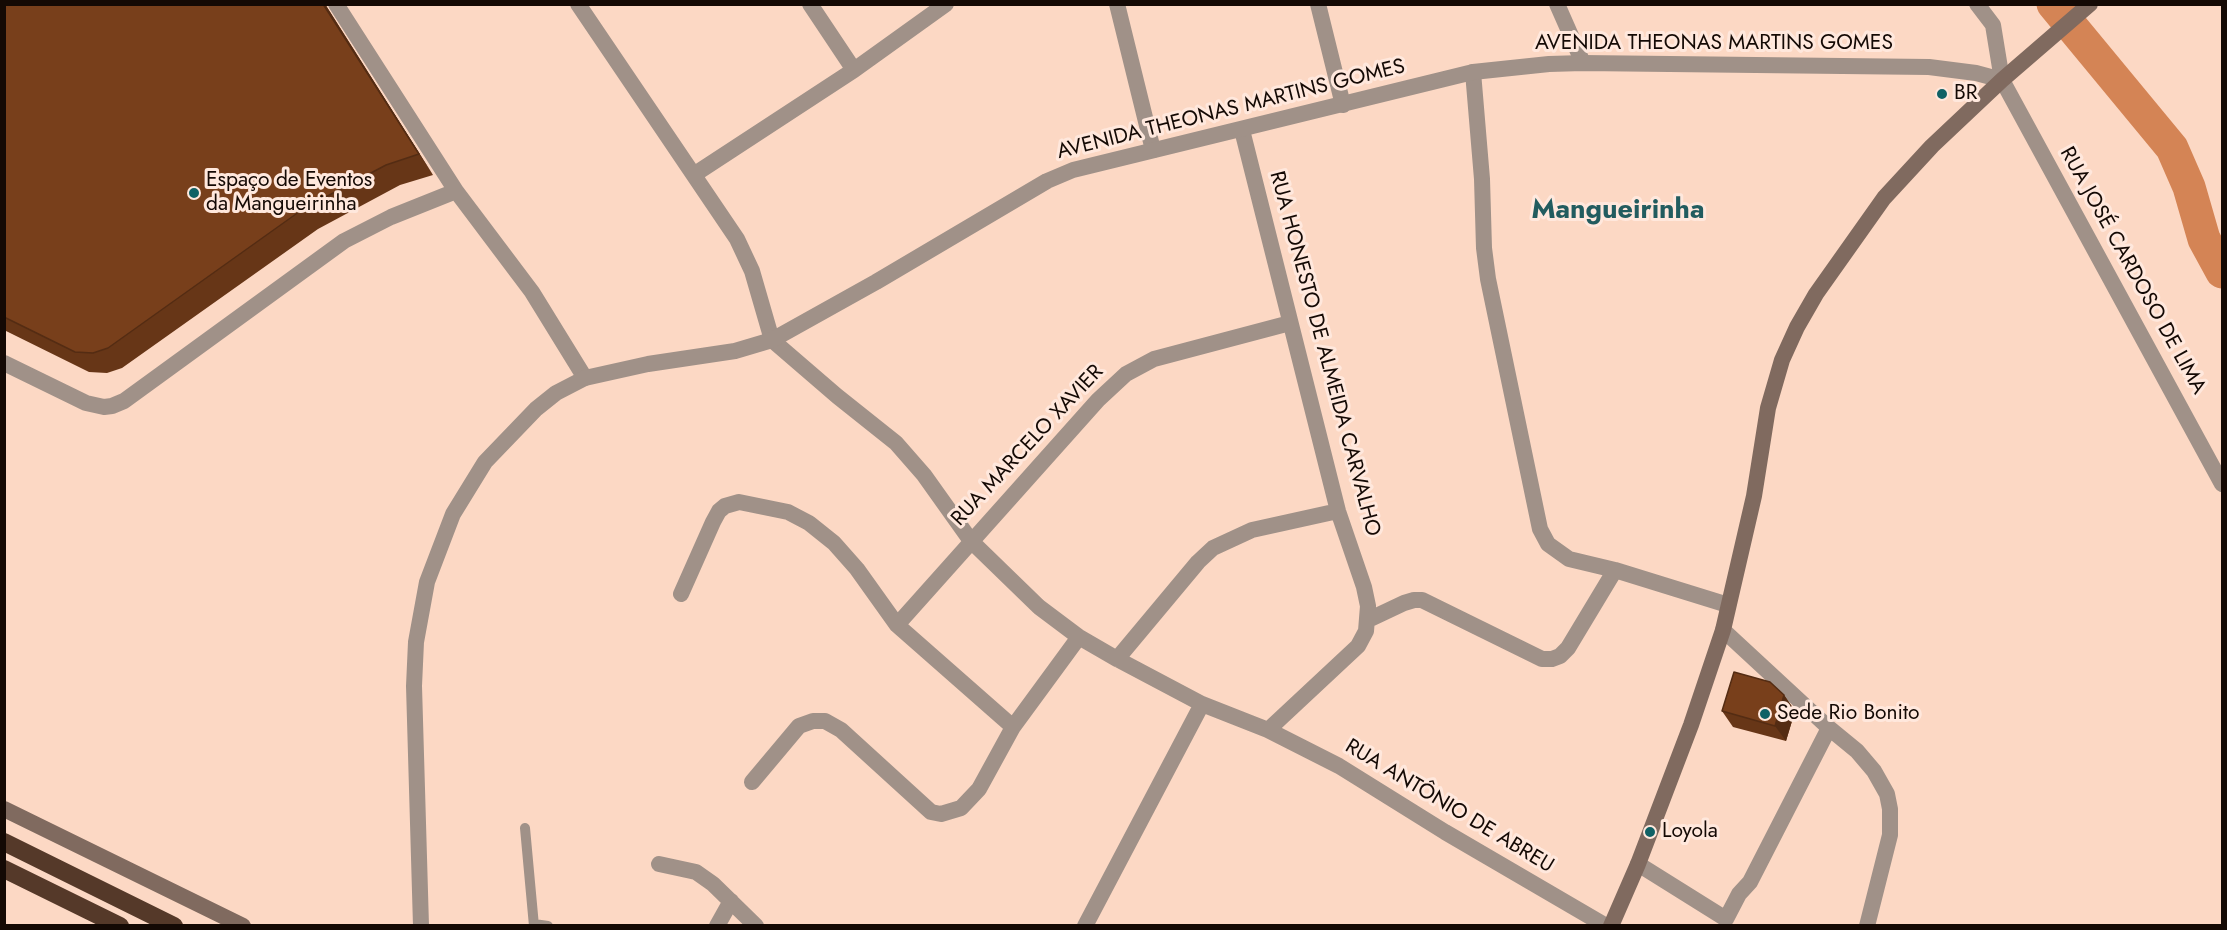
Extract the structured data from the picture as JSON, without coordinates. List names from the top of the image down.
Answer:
{
  "streets": {
    "street": [
      "AVENIDA THEONAS MARTINS GOMES",
      "RUA JOSÉ CARDOSO DE LIMA",
      "RUA HONESTO DE ALMEIDA CARVALHO",
      "RUA MARCELO XAVIER",
      "RUA ANTÔNIO DE ABREU"
    ]
  },
  "crossings": [
    ["AVENIDA THEONAS MARTINS GOMES", "RUA JOSÉ CARDOSO DE LIMA"],
    ["AVENIDA THEONAS MARTINS GOMES", "RUA HONESTO DE ALMEIDA CARVALHO"],
    ["AVENIDA THEONAS MARTINS GOMES", "RUA ANTÔNIO DE ABREU"],
    ["RUA HONESTO DE ALMEIDA CARVALHO", "RUA MARCELO XAVIER"],
    ["RUA HONESTO DE ALMEIDA CARVALHO", "RUA ANTÔNIO DE ABREU"],
    ["RUA MARCELO XAVIER", "RUA ANTÔNIO DE ABREU"]
  ],
  "districts": ["Mangueirinha"],
  "places": [
    "BR",
    "Espaço de Eventos da Mangueirinha",
    "Sede Rio Bonito",
    "Loyola"
  ]
}
